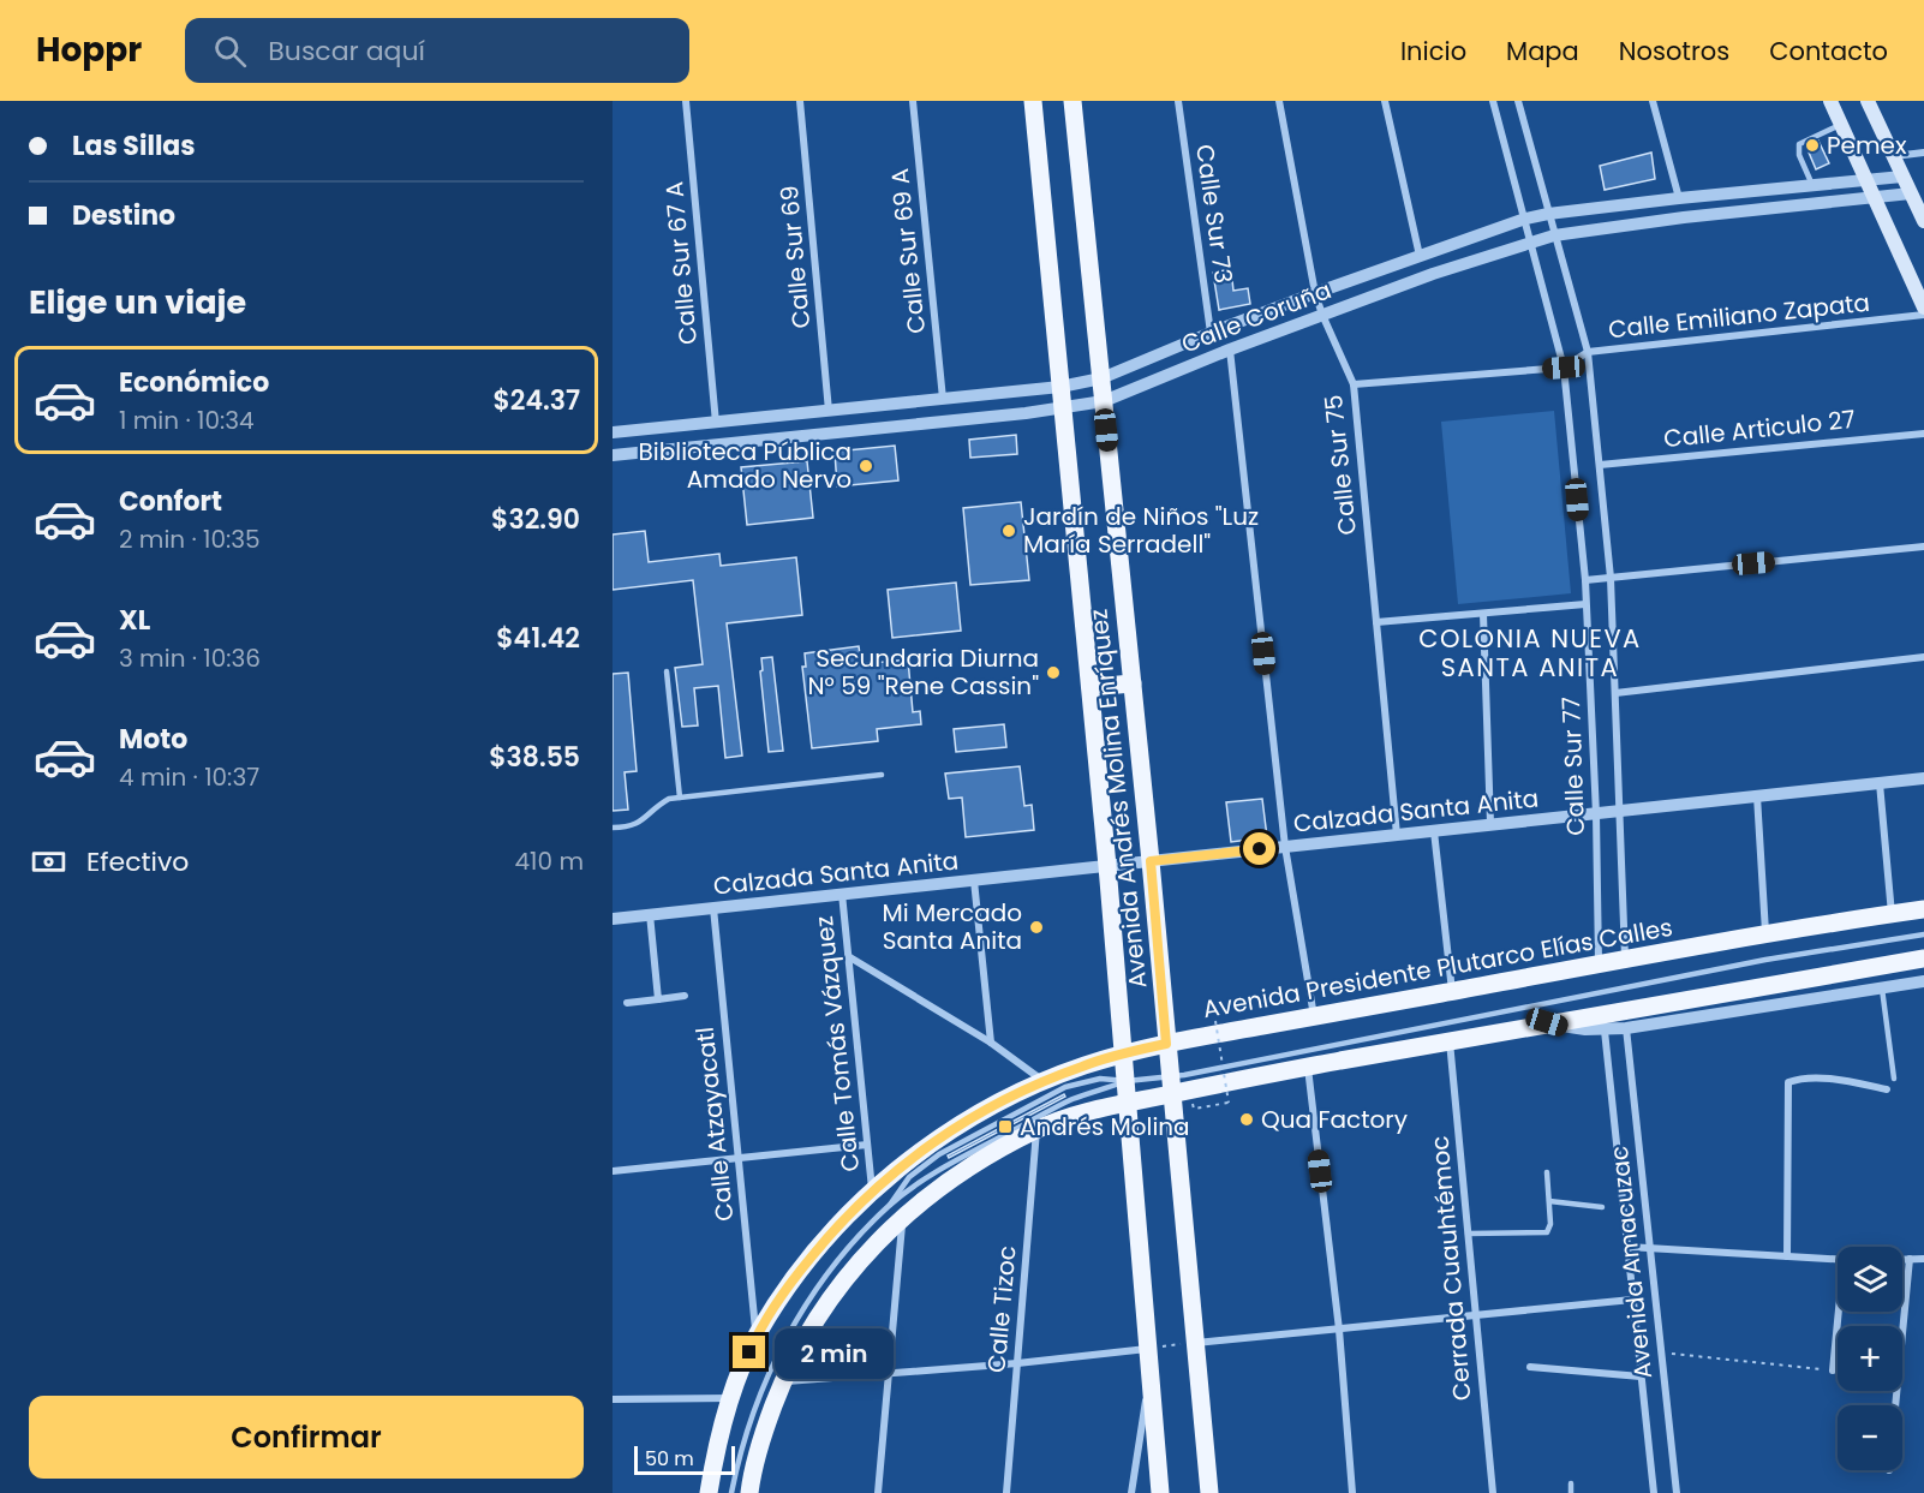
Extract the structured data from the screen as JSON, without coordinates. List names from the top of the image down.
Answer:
{
  "streets": {
    "main road": ["Avenida Andrés Molina Enríquez", "Avenida Presidente Plutarco Elías Calles"],
    "street": [
      "Calle Sur 73",
      "Calle Sur 69 A",
      "Calle Sur 69",
      "Calle Sur 67 A",
      "Calle Emiliano Zapata",
      "Calle Coruña",
      "Calle Articulo 27",
      "Calle Sur 75",
      "Calle Sur 77",
      "Calzada Santa Anita",
      "Calle Tomás Vázquez",
      "Calle Atzayacatl",
      "Avenida Amacuzac",
      "Cerrada Cuauhtémoc",
      "Calle Tizoc"
    ]
  },
  "crossings": [
    ["Calle Sur 73", "Calle Coruña"],
    ["Calle Sur 69 A", "Calle Coruña"],
    ["Calle Sur 69", "Calle Coruña"],
    ["Calle Sur 67 A", "Calle Coruña"],
    ["Calle Emiliano Zapata", "Calle Sur 77"],
    ["Calle Coruña", "Calle Sur 75"],
    ["Calle Coruña", "Calle Sur 77"],
    ["Calle Coruña", "Avenida Andrés Molina Enríquez"],
    ["Calle Articulo 27", "Calle Sur 77"],
    ["Calle Sur 75", "Calzada Santa Anita"],
    ["Calle Sur 77", "Calzada Santa Anita"],
    ["Calle Sur 77", "Avenida Presidente Plutarco Elías Calles"],
    ["Avenida Andrés Molina Enríquez", "Calzada Santa Anita"],
    ["Avenida Andrés Molina Enríquez", "Avenida Presidente Plutarco Elías Calles"],
    ["Calzada Santa Anita", "Calle Tomás Vázquez"],
    ["Calzada Santa Anita", "Calle Atzayacatl"],
    ["Avenida Presidente Plutarco Elías Calles", "Calle Tomás Vázquez"],
    ["Avenida Presidente Plutarco Elías Calles", "Calle Atzayacatl"]
  ],
  "districts": ["COLONIA NUEVA SANTA ANITA"],
  "places": {
    "other": [
      "Pemex",
      "Biblioteca Pública Amado Nervo",
      "Jardín de Niños \"Luz María Serradell\"",
      "Secundaria Diurna N° 59 \"Rene Cassin\"",
      "Mi Mercado Santa Anita",
      "Qua Factory"
    ],
    "transit": ["Andrés Molina"]
  },
  "scale_bar": "50 m",
  "page": {
    "header": "Hoppr",
    "search": "Buscar aquí",
    "nav": [
      "Inicio",
      "Mapa",
      "Nosotros",
      "Contacto"
    ],
    "banner": ["Las Sillas", "Destino"],
    "heading": "Elige un viaje",
    "list": [
      {
        "name": "Económico",
        "note": "1 min · 10:34",
        "value": "$24.37"
      },
      {
        "name": "Confort",
        "note": "2 min · 10:35",
        "value": "$32.90"
      },
      {
        "name": "XL",
        "note": "3 min · 10:36",
        "value": "$41.42"
      },
      {
        "name": "Moto",
        "note": "4 min · 10:37",
        "value": "$38.55"
      }
    ],
    "pay": ["Efectivo", "410 m"],
    "map_buttons": ["+", "−"],
    "bubble": "2 min",
    "buttons": "Confirmar",
    "scale": "50 m"
  }
}
